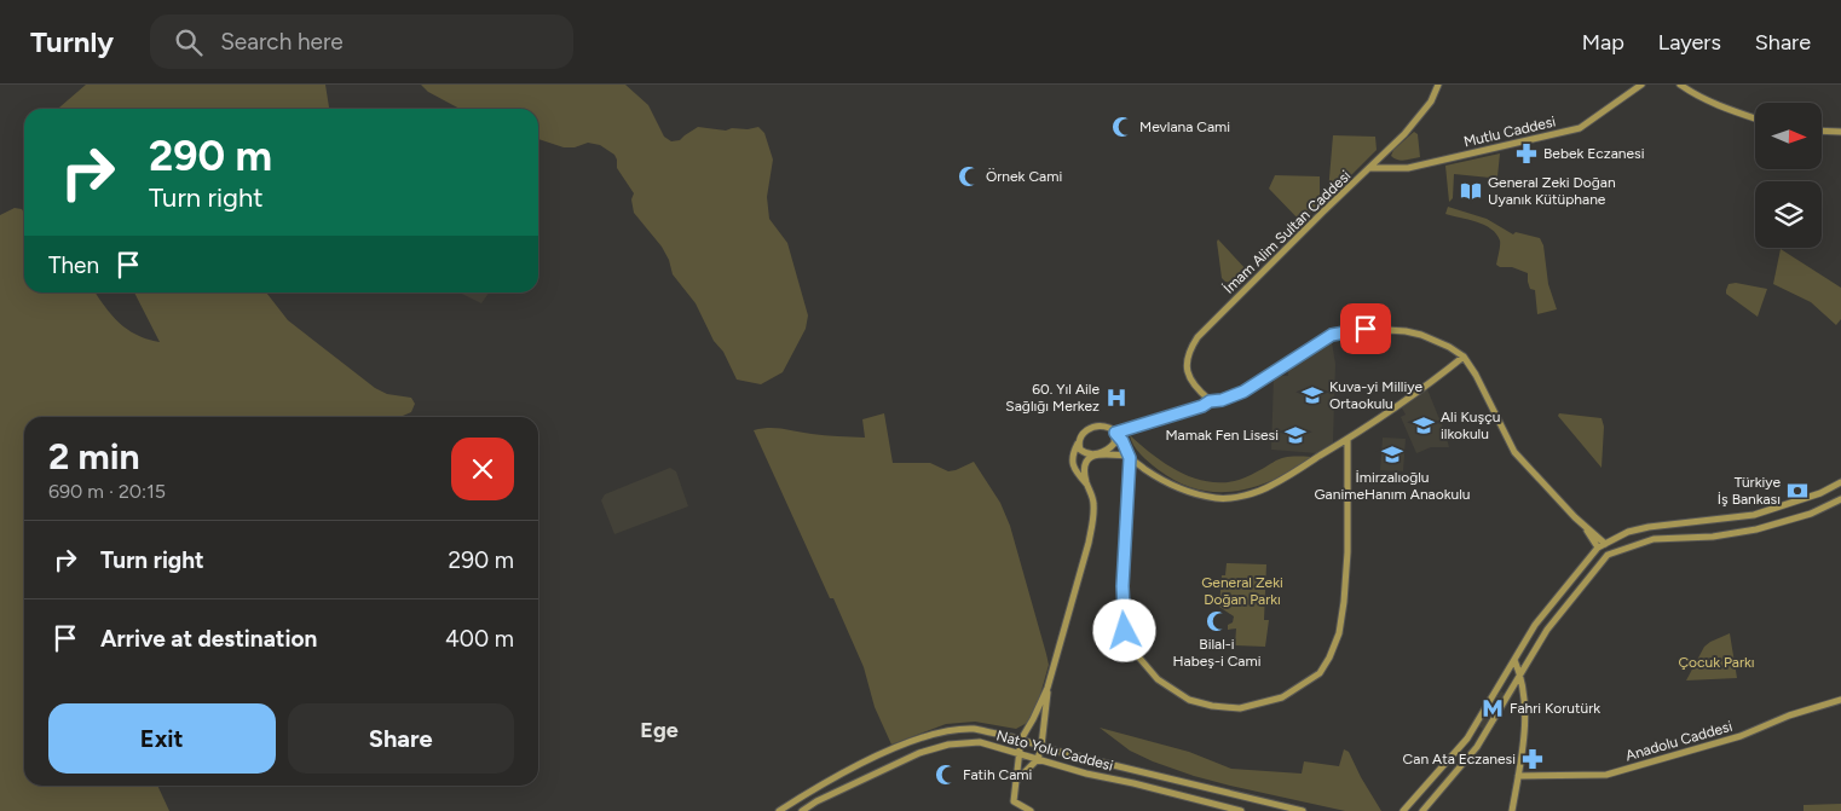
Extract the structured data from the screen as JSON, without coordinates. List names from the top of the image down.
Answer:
{
  "streets": {
    "street": [
      "Mutlu Caddesi",
      "İmam Alim Sultan Caddesi",
      "Anadolu Caddesi",
      "Nato Yolu Caddesi"
    ]
  },
  "crossings": [
    ["Mutlu Caddesi", "İmam Alim Sultan Caddesi"]
  ],
  "districts": ["Ege"],
  "parks": ["General Zeki Doğan Parkı", "Çocuk Parkı"],
  "places": {
    "mosque": [
      "Mevlana Cami",
      "Örnek Cami",
      "Bilal-i Habeş-i Cami",
      "Fatih Cami"
    ],
    "pharmacy": ["Bebek Eczanesi", "Can Ata Eczanesi"],
    "library": ["General Zeki Doğan Uyanık Kütüphane"],
    "school or university": [
      "Kuva-yi Milliye Ortaokulu",
      "Ali Kuşçu ilkokulu",
      "Mamak Fen Lisesi",
      "İmirzalıoğlu GanimeHanım Anaokulu"
    ],
    "hospital": ["60. Yıl Aile Sağlığı Merkez"],
    "bank": ["Türkiye İş Bankası"],
    "metro station": ["Fahri Korutürk"]
  },
  "north": "right",
  "page": {
    "header": "Turnly",
    "search": "Search here",
    "nav": ["Map", "Layers", "Share"],
    "turn": ["290 m", "Turn right"],
    "then": "Then",
    "heading": ["2 min", "690 m · 20:15"],
    "list": [
      {
        "name": "Turn right",
        "value": "290 m"
      },
      {
        "name": "Arrive at destination",
        "value": "400 m"
      }
    ],
    "buttons": ["Exit", "Share"]
  }
}
